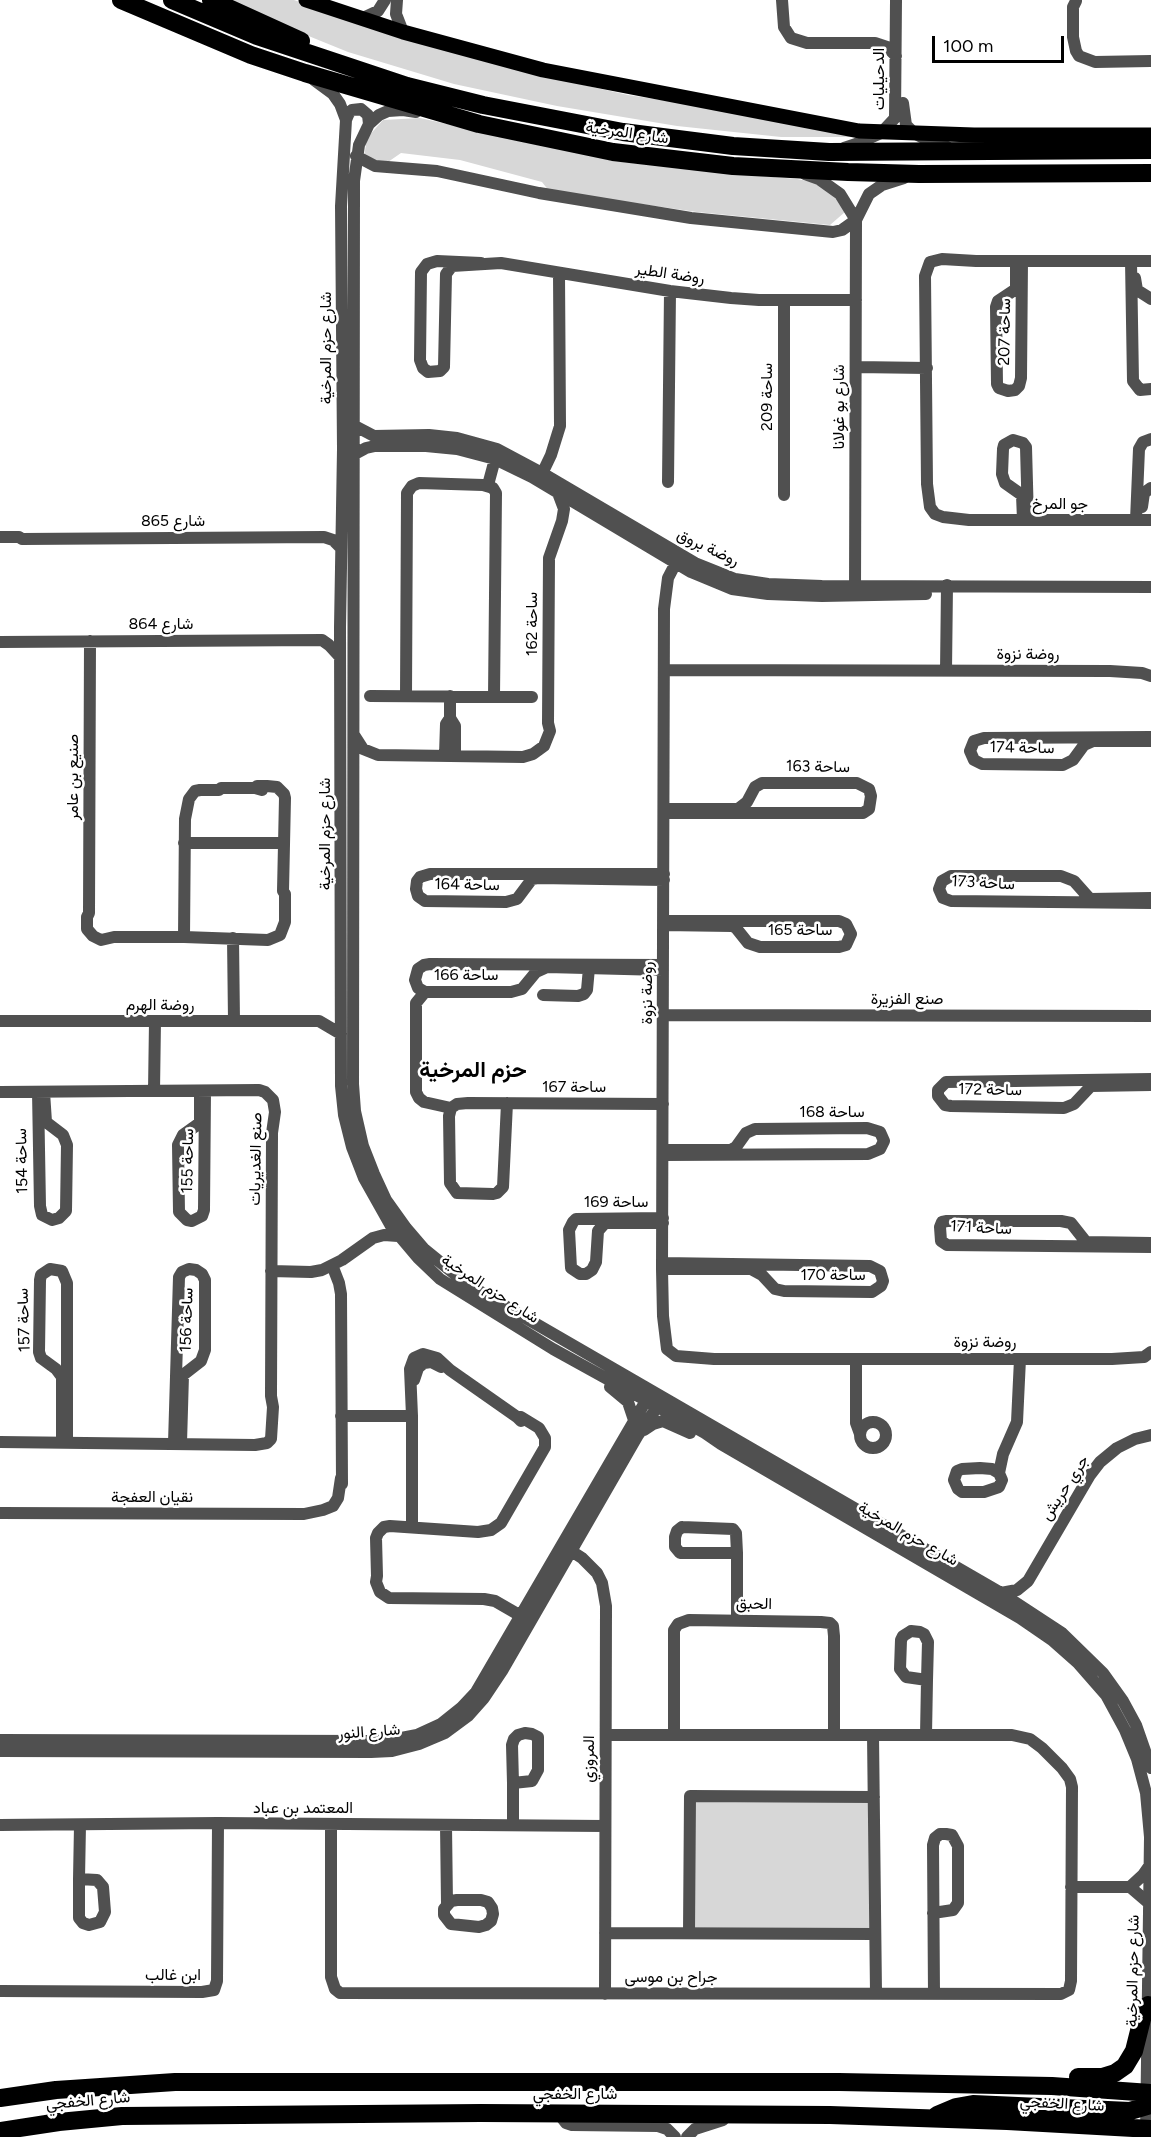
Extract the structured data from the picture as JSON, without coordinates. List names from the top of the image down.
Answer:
{
  "streets": {
    "highway": ["شارع المرخية", "شارع الخفجي"],
    "street": [
      "الدحيليات",
      "روضة الطير",
      "ساحة 207",
      "شارع حزم المرخية",
      "ساحة 209",
      "شارع بو غولانا",
      "جو المرخ",
      "شارع 865",
      "روضة بروق",
      "شارع 864",
      "ساحة 162",
      "روضة نزوة",
      "ساحة 174",
      "ساحة 163",
      "صنيع بن عامر",
      "ساحة 173",
      "ساحة 164",
      "ساحة 165",
      "ساحة 166",
      "صنع الفزيرة",
      "روضة الهرم",
      "ساحة 167",
      "ساحة 172",
      "ساحة 168",
      "صنع الغديريات",
      "ساحة 154",
      "ساحة 155",
      "ساحة 169",
      "ساحة 171",
      "ساحة 170",
      "ساحة 157",
      "ساحة 156",
      "جري حريش",
      "نقيان العفجة",
      "الحبق",
      "شارع النور",
      "المروزي",
      "المعتمد بن عباد",
      "ابن غالب",
      "جراح بن موسى"
    ]
  },
  "crossings": [
    ["الدحيليات", "شارع المرخية"],
    ["شارع المرخية", "شارع بو غولانا"],
    ["روضة الطير", "ساحة 209"],
    ["روضة الطير", "شارع بو غولانا"],
    ["ساحة 207", "جو المرخ"],
    ["شارع حزم المرخية", "روضة بروق"],
    ["شارع حزم المرخية", "ساحة 162"],
    ["شارع حزم المرخية", "شارع النور"],
    ["شارع حزم المرخية", "شارع الخفجي"],
    ["شارع بو غولانا", "روضة بروق"],
    ["روضة بروق", "ساحة 162"],
    ["روضة بروق", "روضة نزوة"],
    ["شارع 864", "صنيع بن عامر"],
    ["روضة نزوة", "ساحة 163"],
    ["روضة نزوة", "ساحة 164"],
    ["روضة نزوة", "ساحة 165"],
    ["روضة نزوة", "ساحة 166"],
    ["روضة نزوة", "صنع الفزيرة"],
    ["روضة نزوة", "ساحة 167"],
    ["روضة نزوة", "ساحة 168"],
    ["روضة نزوة", "ساحة 169"],
    ["روضة نزوة", "ساحة 170"],
    ["ساحة 166", "ساحة 167"],
    ["صنع الغديريات", "ساحة 154"],
    ["صنع الغديريات", "ساحة 155"],
    ["صنع الغديريات", "ساحة 157"],
    ["صنع الغديريات", "ساحة 156"],
    ["الحبق", "جراح بن موسى"],
    ["شارع النور", "المروزي"],
    ["المروزي", "المعتمد بن عباد"],
    ["المروزي", "جراح بن موسى"],
    ["المعتمد بن عباد", "ابن غالب"],
    ["المعتمد بن عباد", "جراح بن موسى"]
  ],
  "districts": ["حزم المرخية"],
  "scale_bar": "100 m"
}
